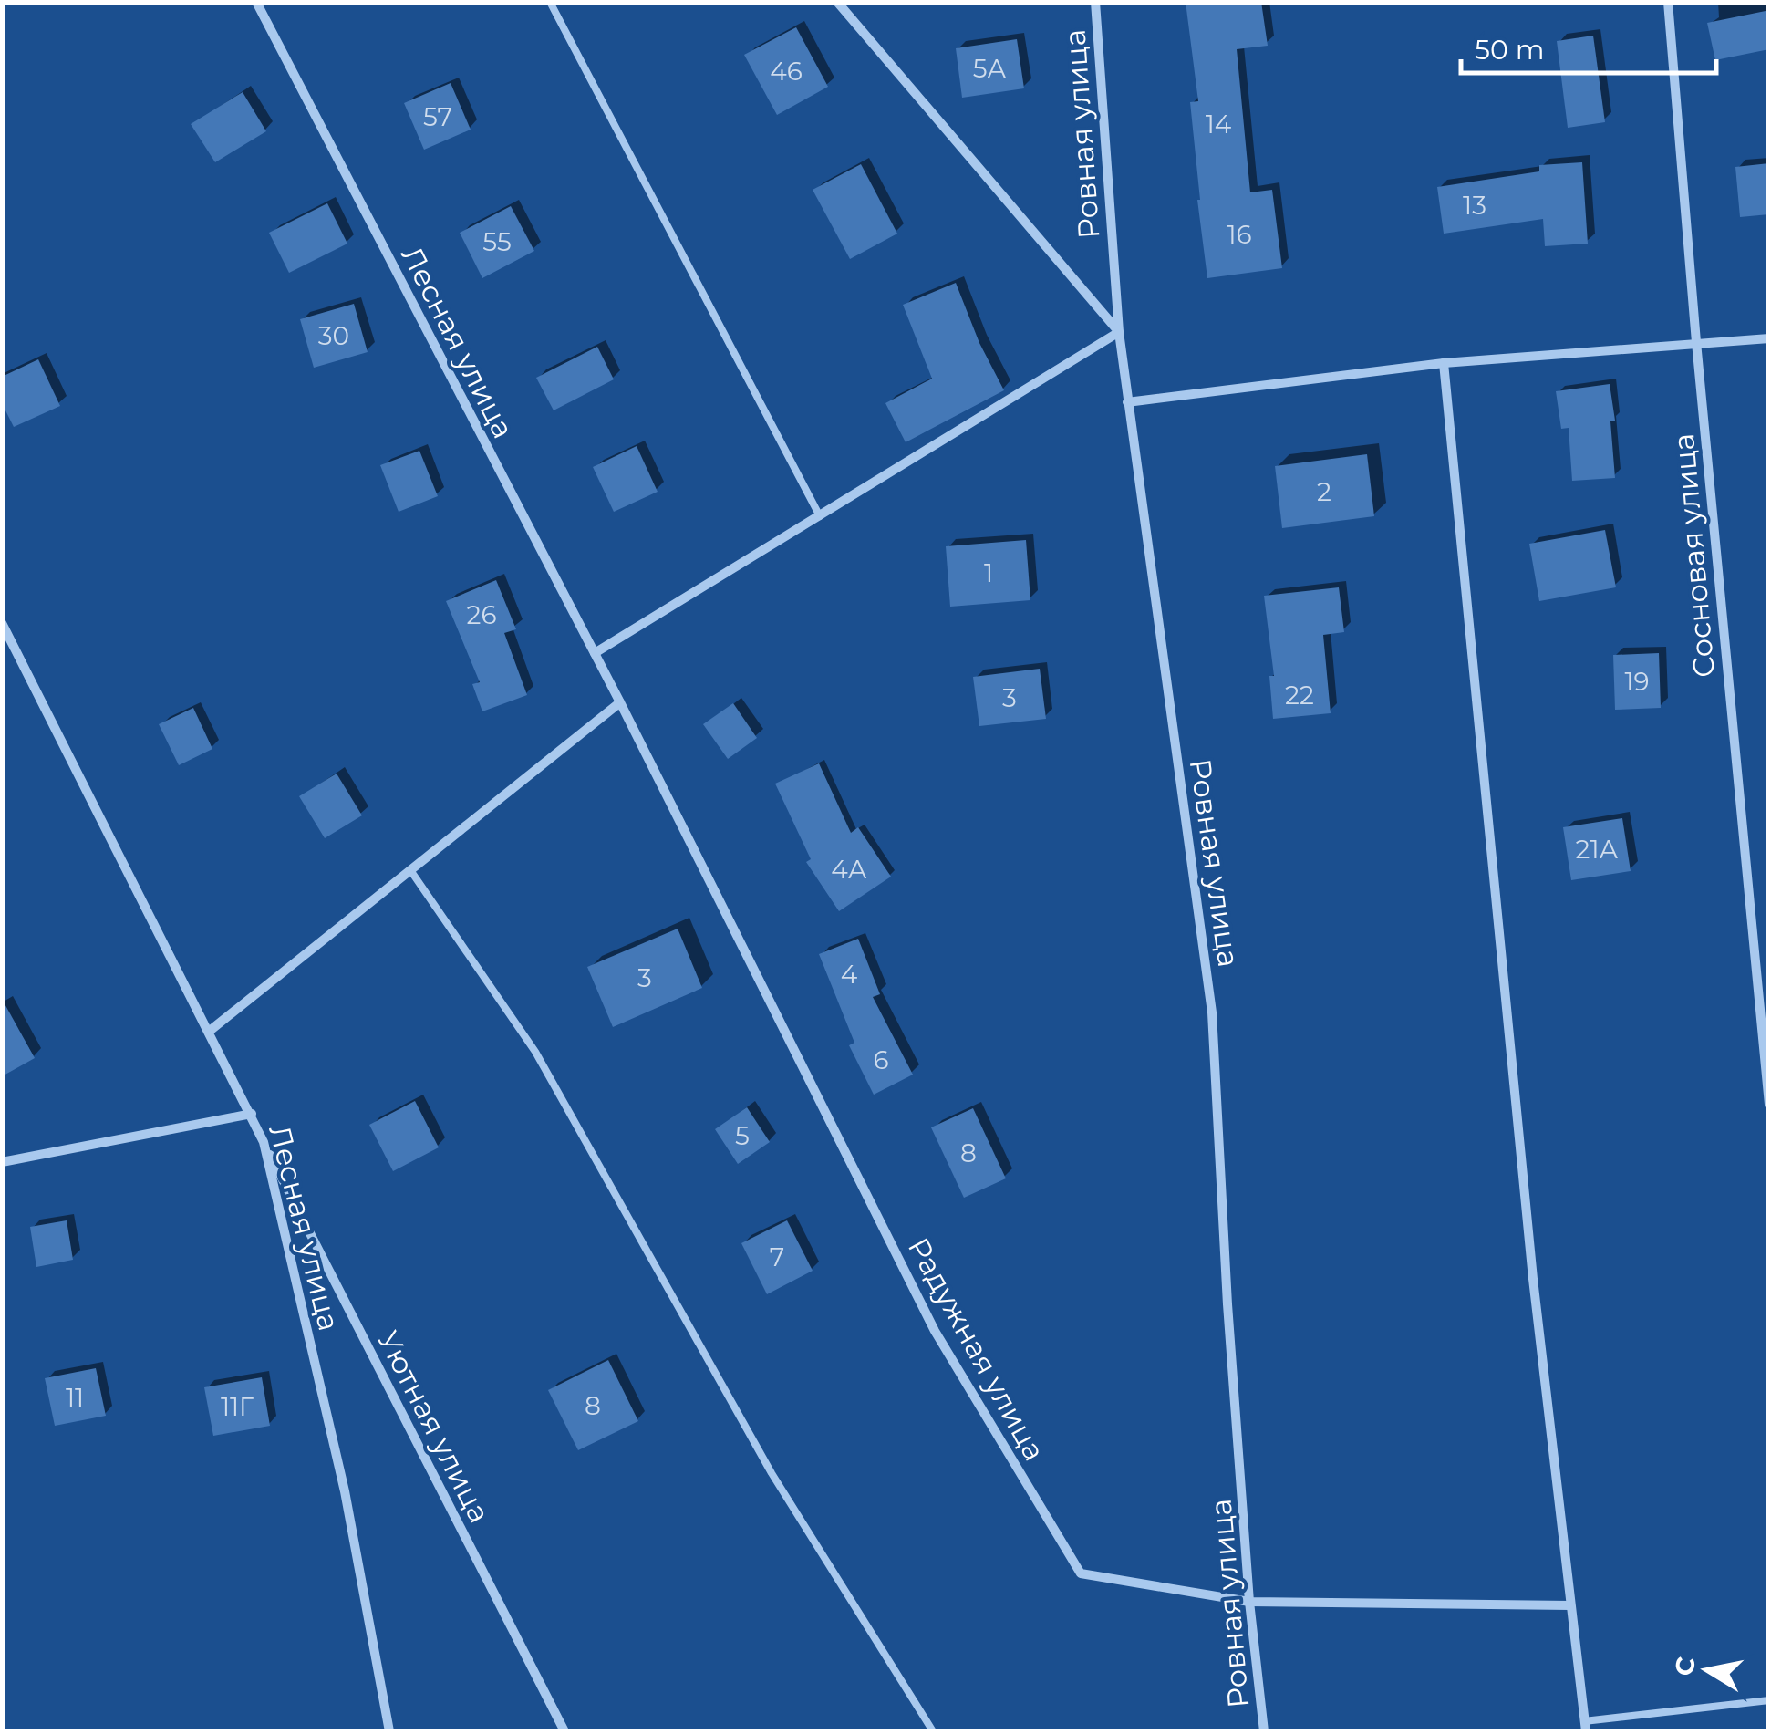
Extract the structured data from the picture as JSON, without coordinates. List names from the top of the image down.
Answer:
{
  "streets": {
    "street": [
      "Ровная улица",
      "Лесная улица",
      "Сосновая улица",
      "Радужная улица",
      "Уютная улица"
    ]
  },
  "crossings": [
    ["Ровная улица", "Радужная улица"],
    ["Лесная улица", "Радужная улица"],
    ["Лесная улица", "Уютная улица"]
  ],
  "house_numbers": [
    "5А",
    "46",
    "57",
    "14",
    "13",
    "16",
    "55",
    "30",
    "2",
    "1",
    "26",
    "19",
    "22",
    "3",
    "21А",
    "4А",
    "4",
    "3",
    "6",
    "5",
    "8",
    "7",
    "11",
    "8",
    "11Г"
  ],
  "scale_bar": "50 m",
  "north": "left"
}
